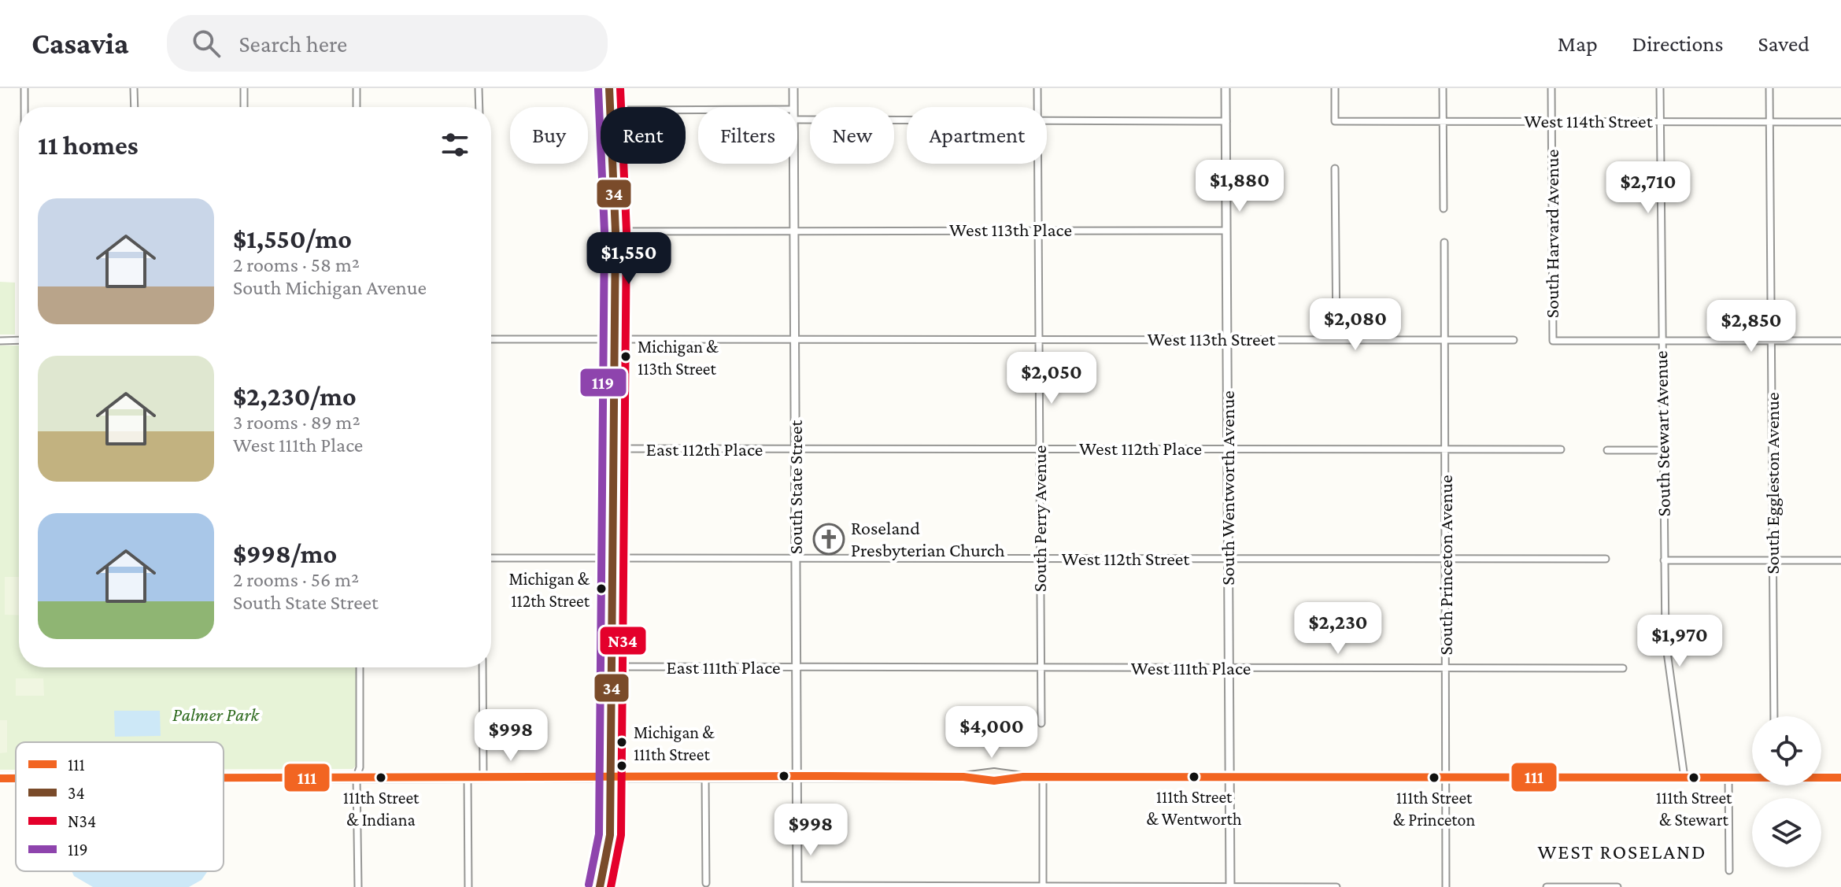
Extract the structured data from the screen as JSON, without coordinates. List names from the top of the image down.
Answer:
{
  "streets": {
    "street": [
      "West 114th Street",
      "West 113th Place",
      "South Harvard Avenue",
      "West 113th Street",
      "South Stewart Avenue",
      "West 112th Place",
      "East 112th Place",
      "South Eggleston Avenue",
      "South State Street",
      "South Wentworth Avenue",
      "South Perry Avenue",
      "West 112th Street",
      "South Princeton Avenue",
      "East 111th Place",
      "West 111th Place"
    ]
  },
  "crossings": [
    ["West 114th Street", "South Harvard Avenue"],
    ["West 114th Street", "South Stewart Avenue"],
    ["West 114th Street", "South Eggleston Avenue"],
    ["West 113th Place", "South State Street"],
    ["West 113th Place", "South Wentworth Avenue"],
    ["West 113th Place", "South Perry Avenue"],
    ["South Harvard Avenue", "South Stewart Avenue"],
    ["West 113th Street", "South State Street"],
    ["West 113th Street", "South Wentworth Avenue"],
    ["West 113th Street", "South Perry Avenue"],
    ["West 113th Street", "South Princeton Avenue"],
    ["West 112th Place", "East 112th Place"],
    ["West 112th Place", "South State Street"],
    ["West 112th Place", "South Wentworth Avenue"],
    ["West 112th Place", "South Perry Avenue"],
    ["West 112th Place", "South Princeton Avenue"],
    ["East 112th Place", "South State Street"],
    ["South State Street", "West 112th Street"],
    ["South State Street", "East 111th Place"],
    ["South State Street", "West 111th Place"],
    ["South Wentworth Avenue", "West 112th Street"],
    ["South Wentworth Avenue", "West 111th Place"],
    ["South Perry Avenue", "West 112th Street"],
    ["South Perry Avenue", "West 111th Place"],
    ["West 112th Street", "South Princeton Avenue"],
    ["South Princeton Avenue", "West 111th Place"],
    ["East 111th Place", "West 111th Place"]
  ],
  "districts": ["WEST ROSELAND"],
  "parks": ["Palmer Park"],
  "places": {
    "other": [
      "Michigan & 113th Street",
      "Michigan & 112th Street",
      "Michigan & 111th Street",
      "111th Street & Wentworth",
      "111th Street & Indiana",
      "111th Street & Princeton",
      "111th Street & Stewart"
    ],
    "church": ["Roseland Presbyterian Church"]
  },
  "lines": [
    "transit line 34",
    "transit line N34",
    "transit line 119",
    "transit line 111"
  ],
  "legend": [
    "111",
    "34",
    "N34",
    "119"
  ],
  "page": {
    "header": "Casavia",
    "search": "Search here",
    "nav": ["Map", "Directions", "Saved"],
    "chip": [
      "Buy",
      "Rent",
      "Filters",
      "New",
      "Apartment"
    ],
    "heading": "11 homes",
    "price": [
      "$1,880",
      "$2,710",
      "$1,550",
      "$2,080",
      "$2,850",
      "$2,050",
      "$2,230",
      "$1,970",
      "$4,000",
      "$998",
      "$998"
    ],
    "list": [
      {
        "name": "$1,550/mo",
        "note": "2 rooms · 58 m² · South Michigan Avenue"
      },
      {
        "name": "$2,230/mo",
        "note": "3 rooms · 89 m² · West 111th Place"
      },
      {
        "name": "$998/mo",
        "note": "2 rooms · 56 m² · South State Street"
      }
    ]
  }
}
